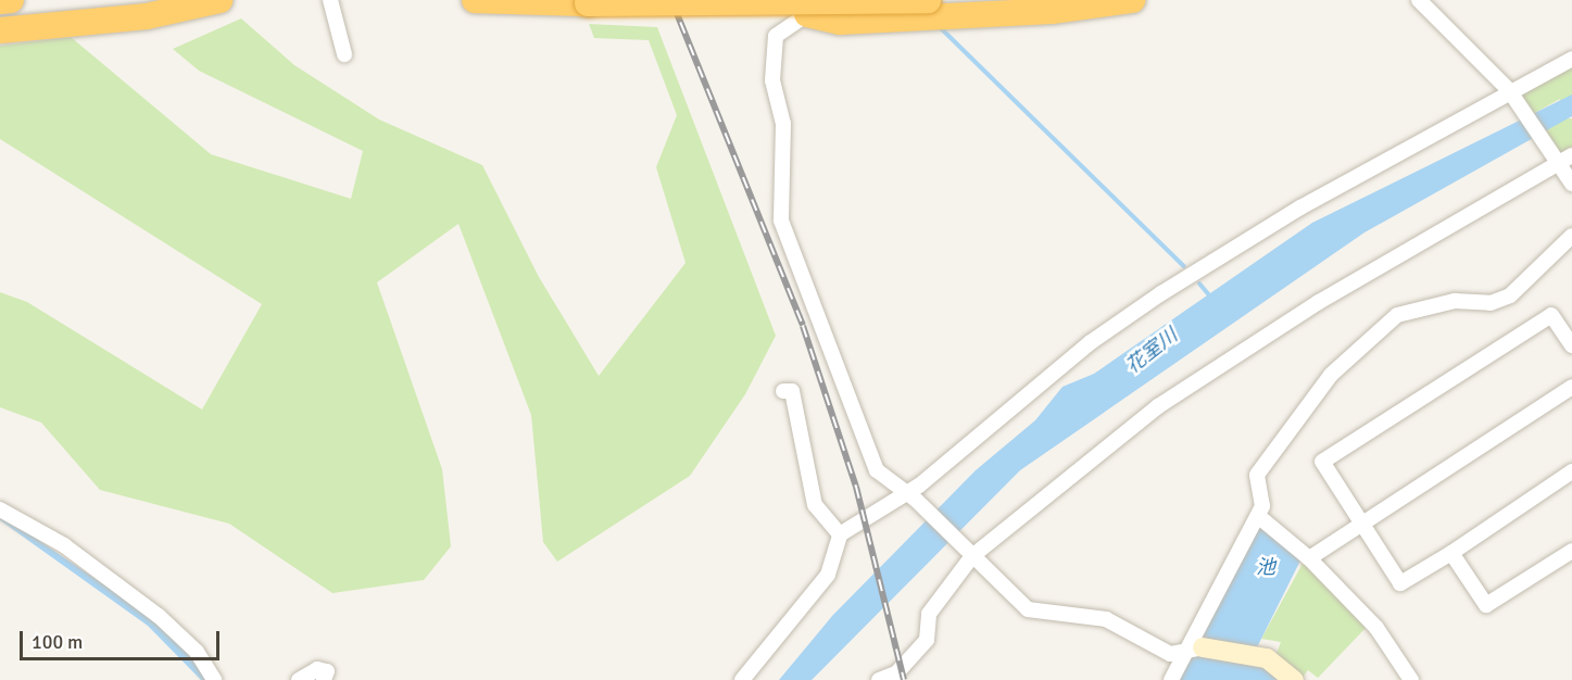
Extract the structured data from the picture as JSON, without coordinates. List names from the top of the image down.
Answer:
{
  "water": ["花室川", "池"],
  "scale_bar": "100 m"
}
